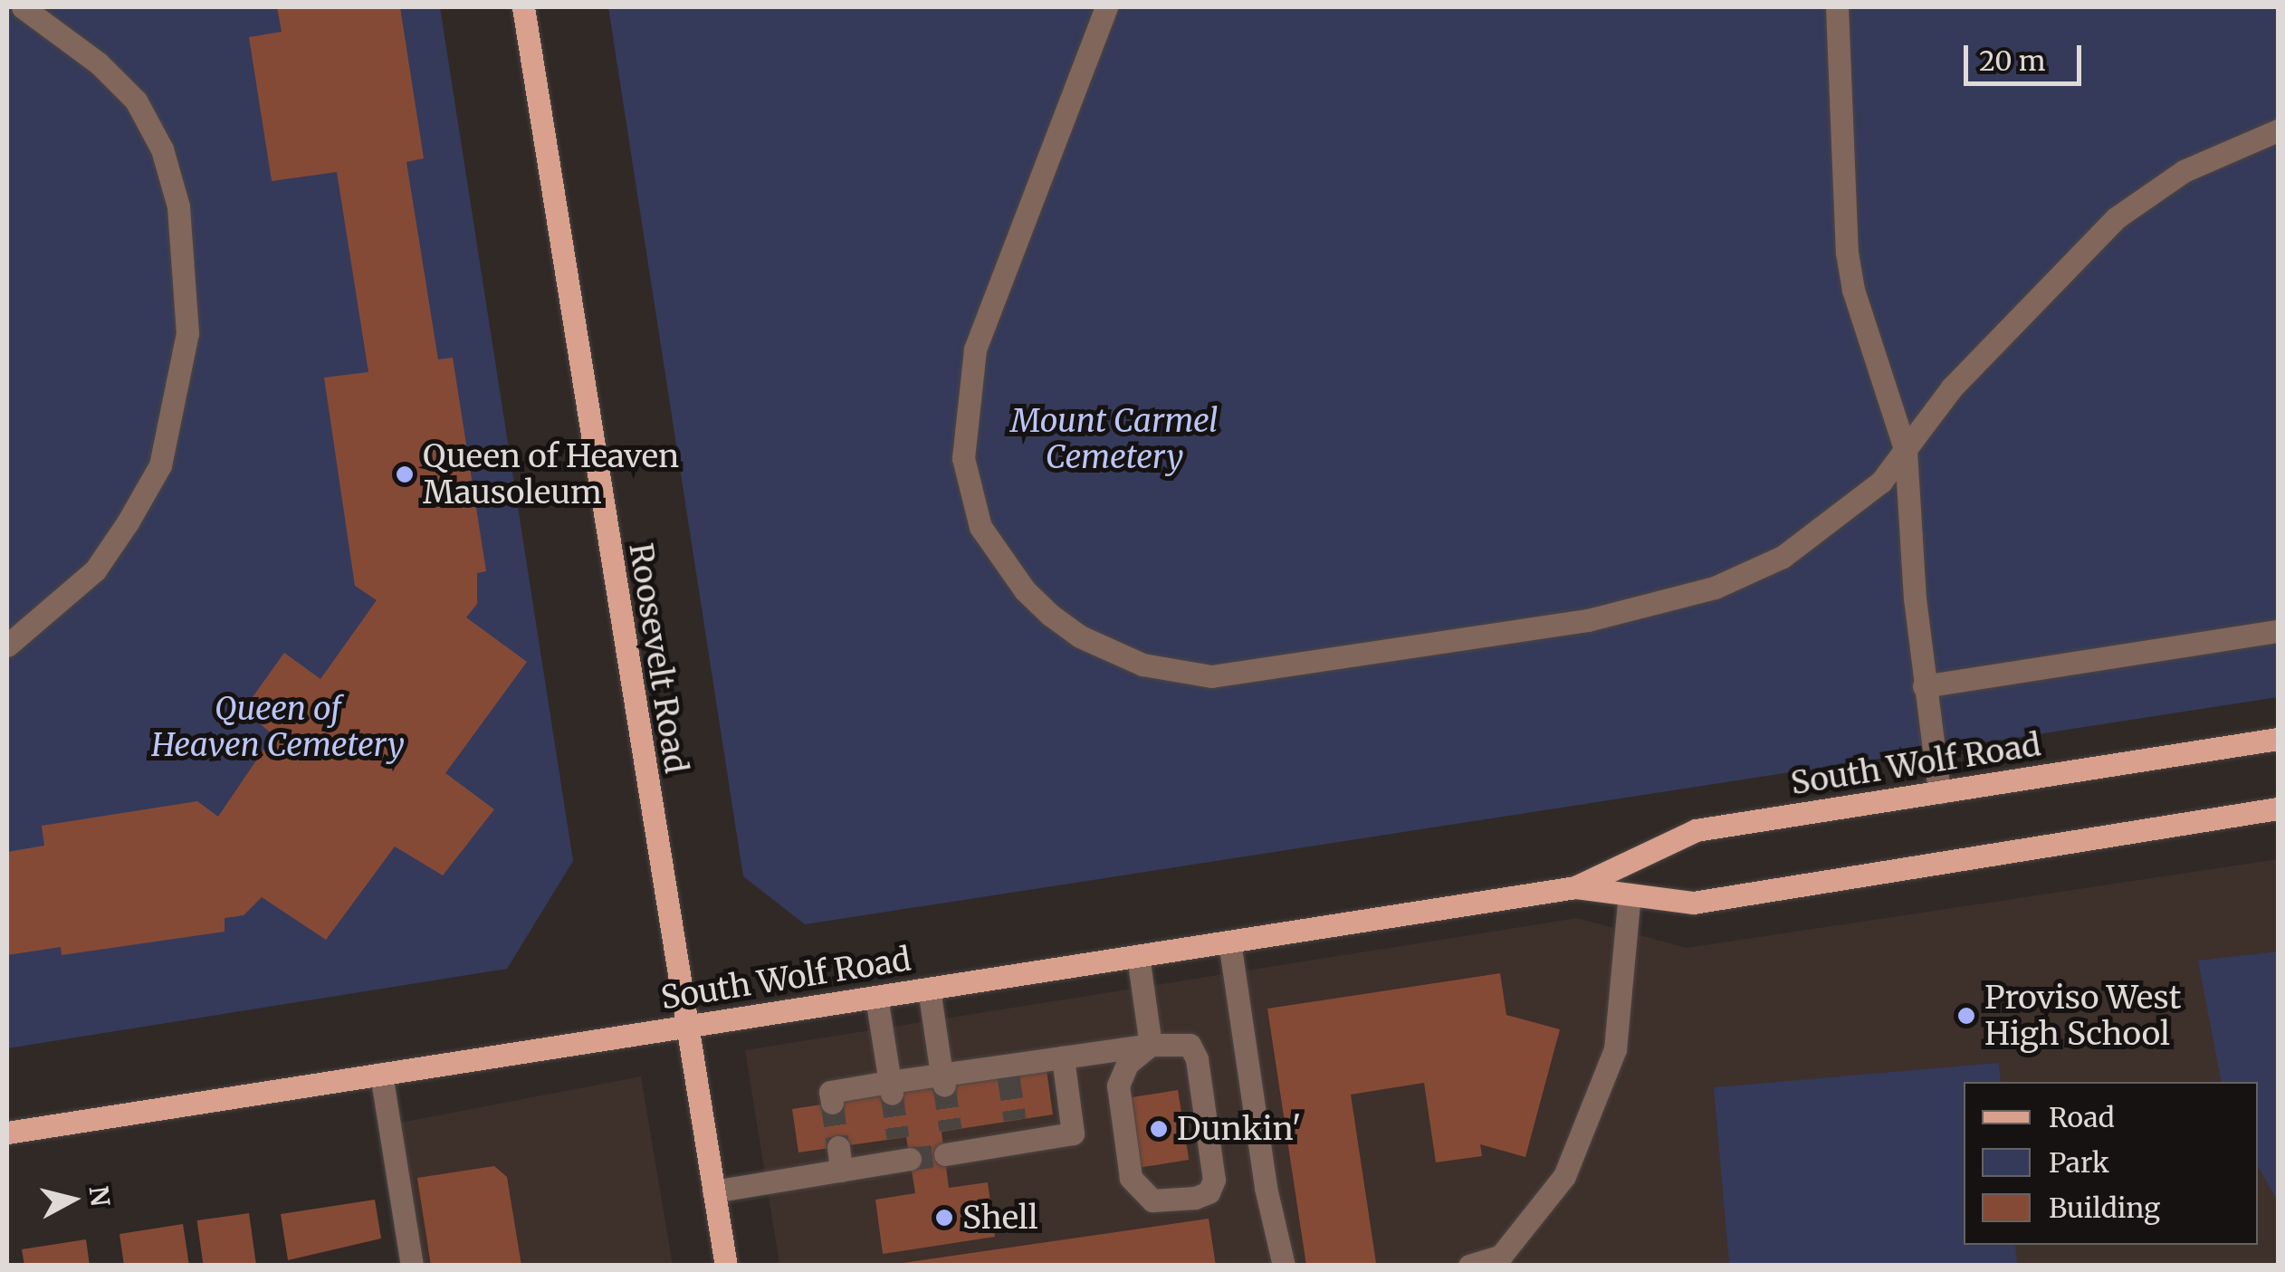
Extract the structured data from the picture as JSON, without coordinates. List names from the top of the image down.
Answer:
{
  "streets": {
    "main road": ["Roosevelt Road", "South Wolf Road"]
  },
  "crossings": [
    ["Roosevelt Road", "South Wolf Road"]
  ],
  "parks": ["Mount Carmel Cemetery", "Queen of Heaven Cemetery"],
  "places": [
    "Queen of Heaven Mausoleum",
    "Proviso West High School",
    "Dunkin'",
    "Shell"
  ],
  "legend": ["Road", "Park", "Building"],
  "scale_bar": "20 m",
  "north": "right"
}
